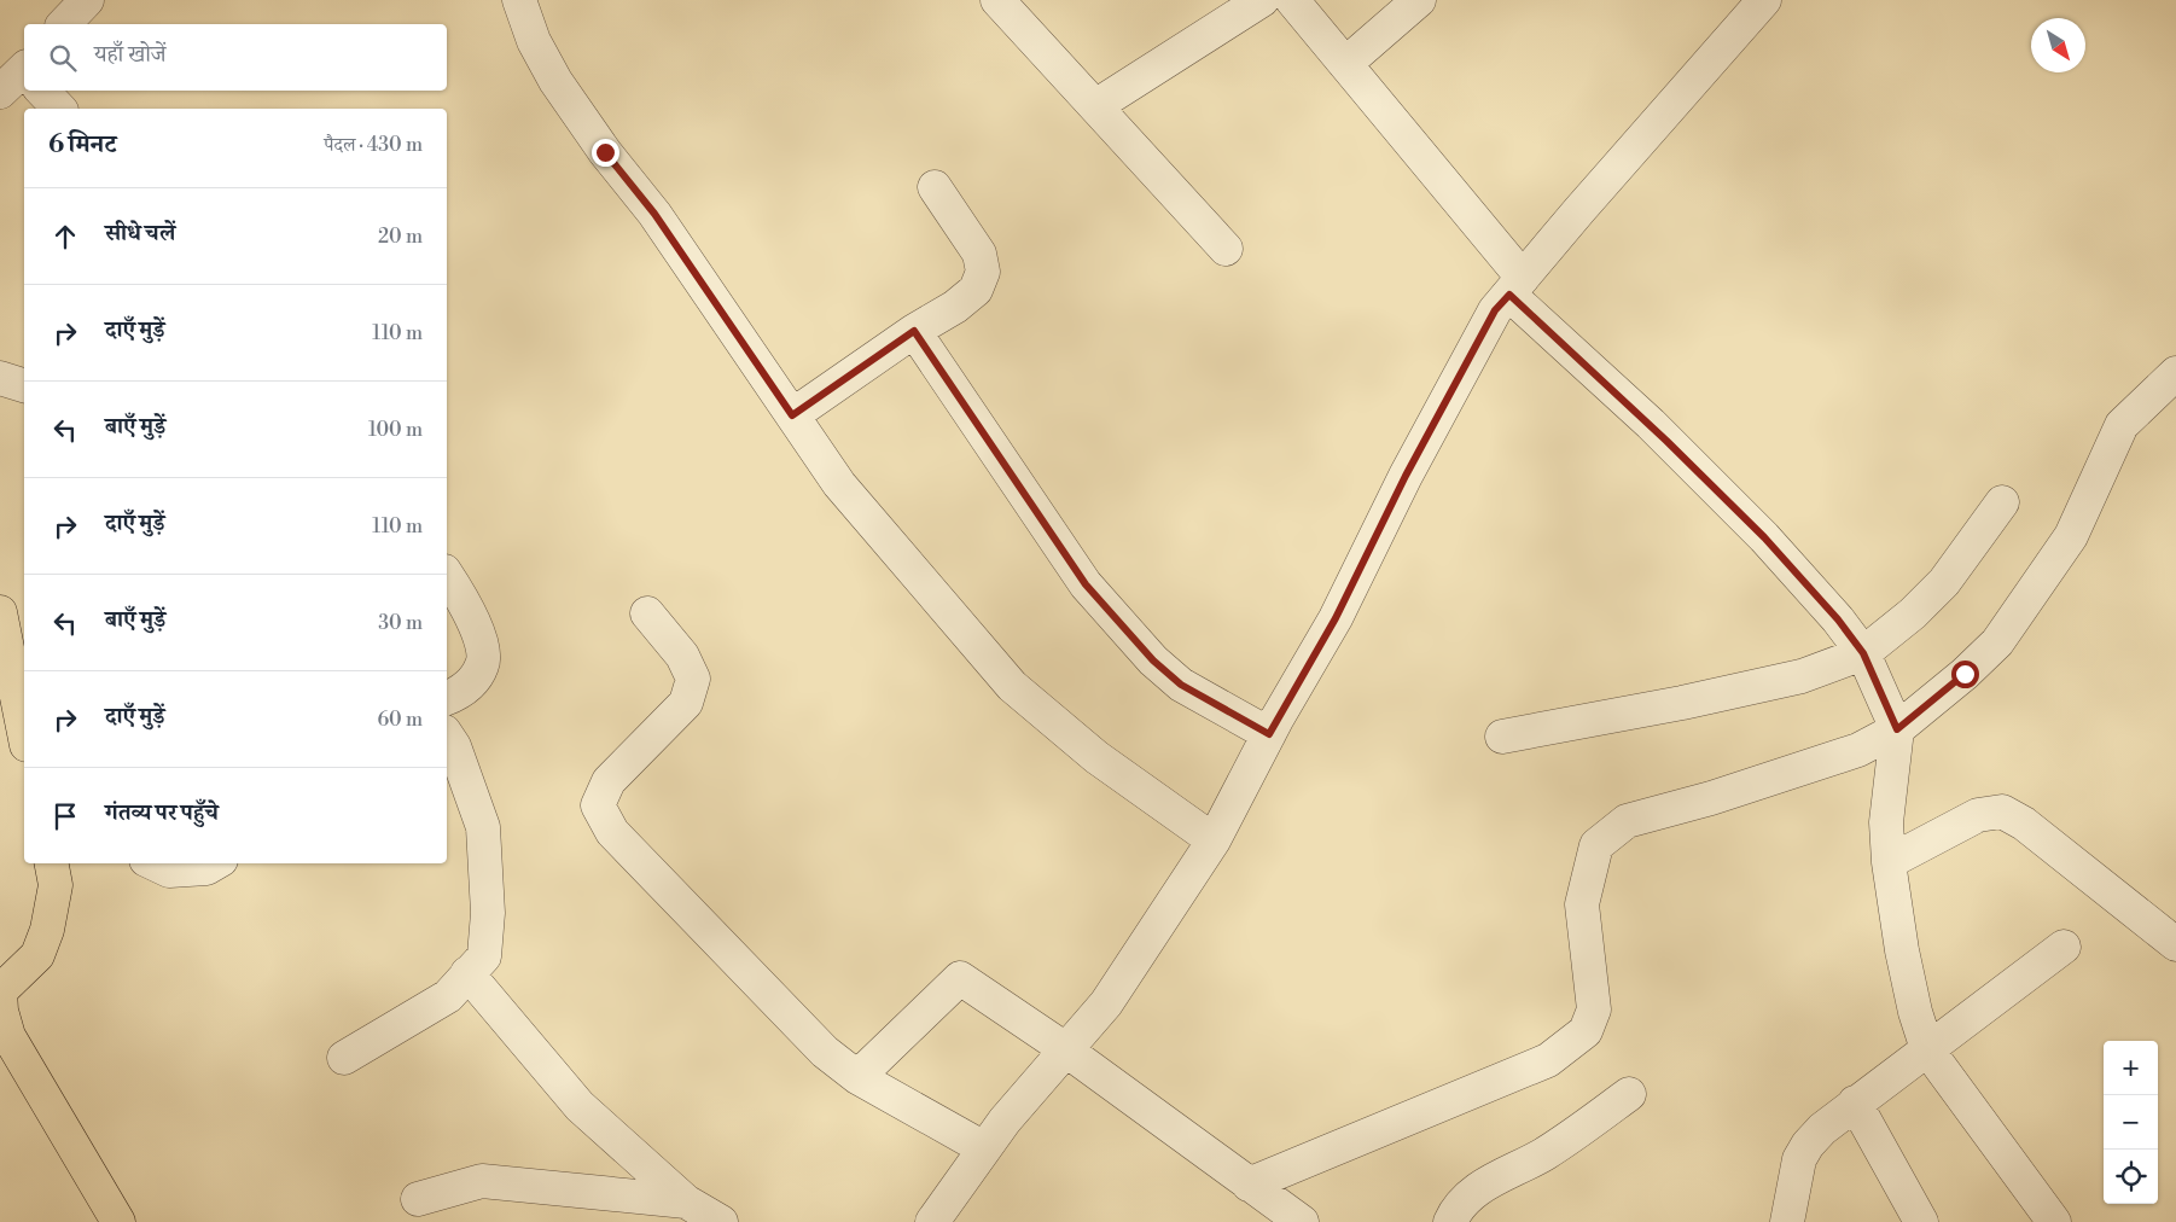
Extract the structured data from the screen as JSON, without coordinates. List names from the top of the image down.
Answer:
{
  "north": "bottom right",
  "page": {
    "search": "यहाँ खोजें",
    "heading": ["6 मिनट", "पैदल · 430 m"],
    "list": [
      ["सीधे चलें", "20 m"],
      ["दाएँ मुड़ें", "110 m"],
      ["बाएँ मुड़ें", "100 m"],
      ["दाएँ मुड़ें", "110 m"],
      ["बाएँ मुड़ें", "30 m"],
      ["दाएँ मुड़ें", "60 m"],
      "गंतव्य पर पहुँचे"
    ],
    "map_buttons": ["+", "−"]
  }
}
